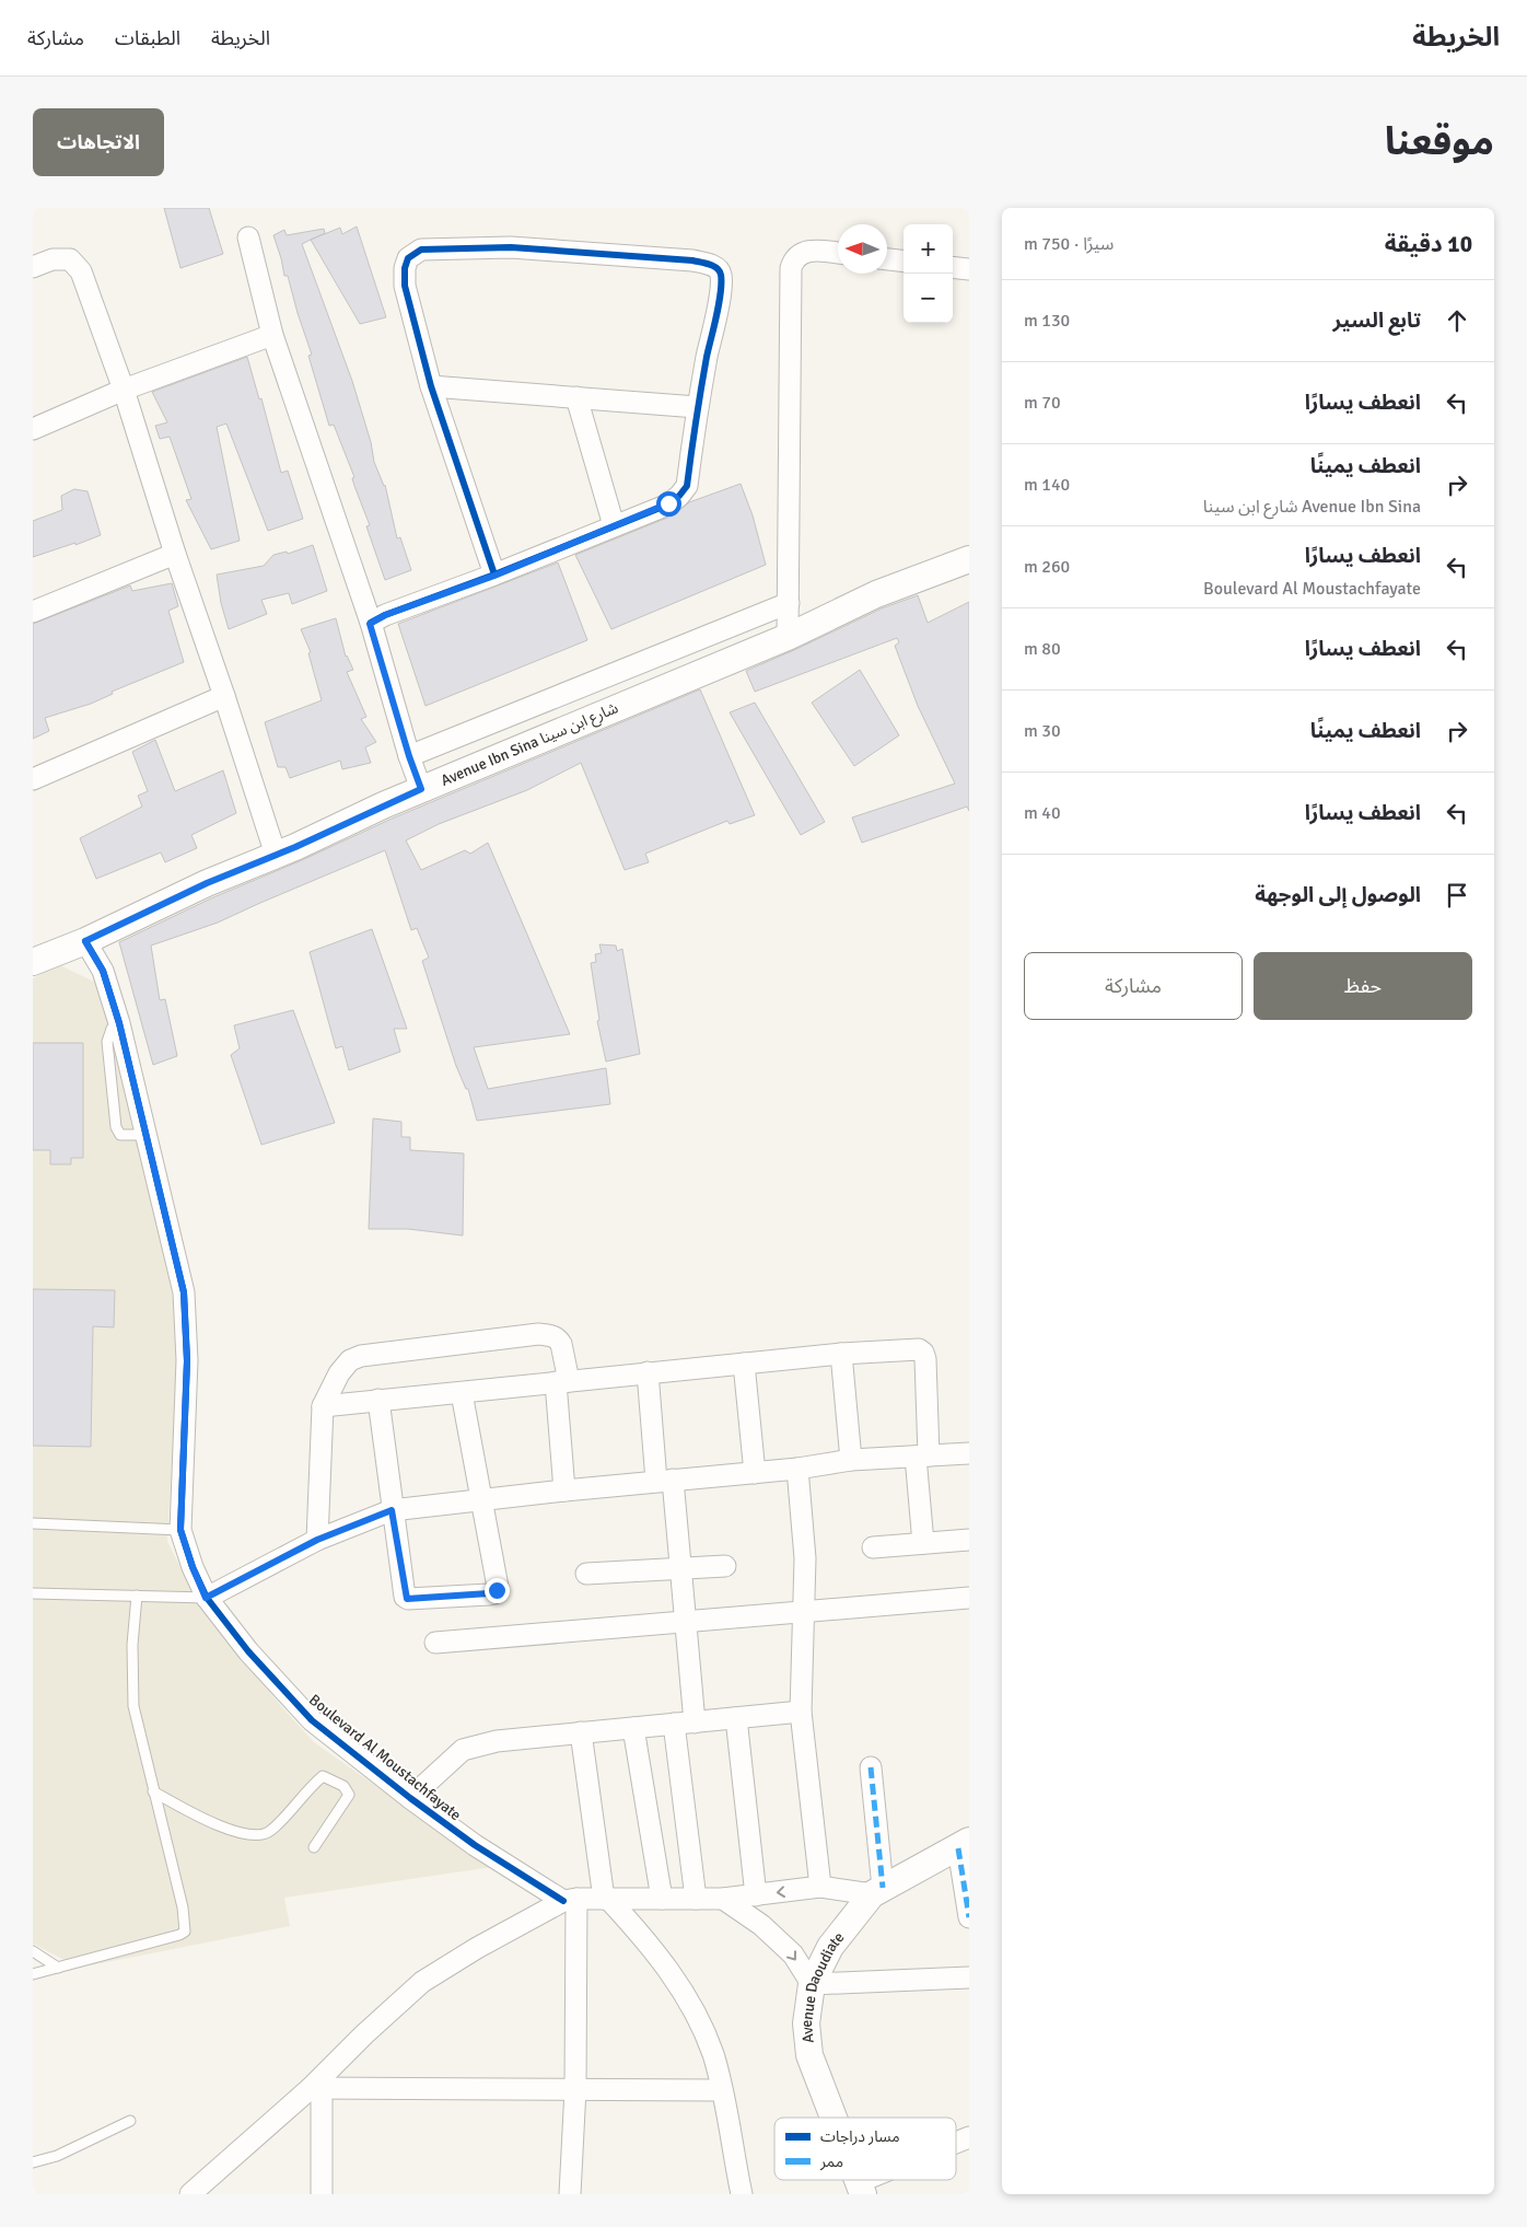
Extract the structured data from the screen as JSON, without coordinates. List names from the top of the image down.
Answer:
{
  "streets": {
    "street": ["Avenue Ibn Sina شارع ابن سينا", "Boulevard Al Moustachfayate", "Avenue Daoudiate"]
  },
  "crossings": [
    ["Avenue Ibn Sina شارع ابن سينا", "Boulevard Al Moustachfayate"]
  ],
  "legend": ["مسار دراجات", "ممر"],
  "north": "left",
  "page": {
    "header": "الخريطة",
    "nav": ["الخريطة", "الطبقات", "مشاركة"],
    "title": "موقعنا",
    "buttons": [
      "الاتجاهات",
      ["حفظ", "مشاركة"]
    ],
    "heading": ["10 دقيقة", "سيرًا · 750 m"],
    "map_buttons": ["+", "−"],
    "list": [
      ["تابع السير", "130 m"],
      ["انعطف يسارًا", "70 m"],
      ["انعطف يمينًا", "Avenue Ibn Sina شارع ابن سينا", "140 m"],
      ["انعطف يسارًا", "Boulevard Al Moustachfayate", "260 m"],
      ["انعطف يسارًا", "80 m"],
      ["انعطف يمينًا", "30 m"],
      ["انعطف يسارًا", "40 m"],
      "الوصول إلى الوجهة"
    ]
  }
}
